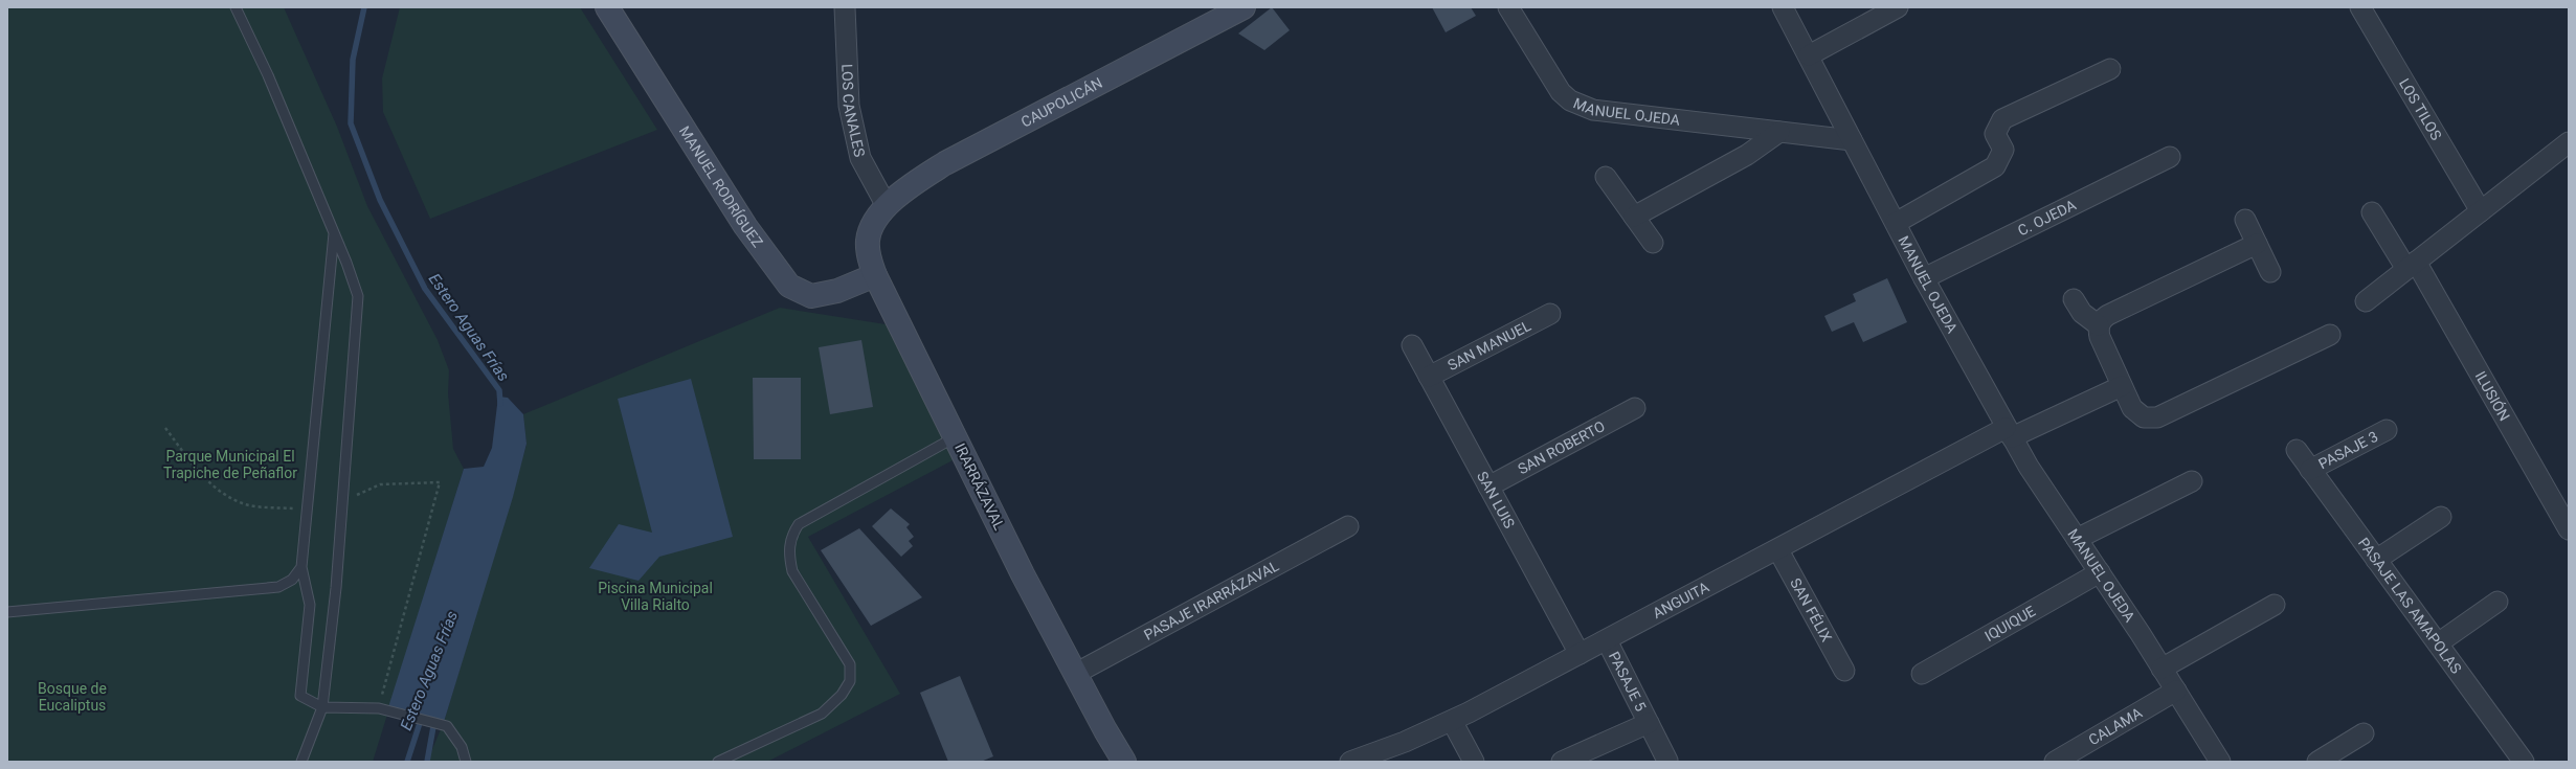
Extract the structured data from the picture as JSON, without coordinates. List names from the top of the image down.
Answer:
{
  "streets": {
    "main road": ["CAUPOLICÁN", "MANUEL RODRÍGUEZ", "IRARRÁZAVAL"],
    "street": [
      "LOS TILOS",
      "LOS CANALES",
      "MANUEL OJEDA",
      "C. OJEDA",
      "SAN MANUEL",
      "ILUSIÓN",
      "SAN ROBERTO",
      "PASAJE 3",
      "SAN LUIS",
      "PASAJE IRARRÁZAVAL",
      "ANGUITA",
      "PASAJE LAS AMAPOLAS",
      "SAN FÉLIX",
      "IQUIQUE",
      "PASAJE 5",
      "CALAMA"
    ]
  },
  "crossings": [
    ["CAUPOLICÁN", "LOS CANALES"],
    ["CAUPOLICÁN", "IRARRÁZAVAL"],
    ["LOS CANALES", "IRARRÁZAVAL"],
    ["MANUEL OJEDA", "C. OJEDA"],
    ["MANUEL OJEDA", "ANGUITA"],
    ["MANUEL OJEDA", "IQUIQUE"],
    ["MANUEL OJEDA", "CALAMA"],
    ["MANUEL RODRÍGUEZ", "IRARRÁZAVAL"],
    ["SAN MANUEL", "SAN LUIS"],
    ["SAN ROBERTO", "SAN LUIS"],
    ["PASAJE 3", "PASAJE LAS AMAPOLAS"],
    ["IRARRÁZAVAL", "PASAJE IRARRÁZAVAL"],
    ["SAN LUIS", "ANGUITA"],
    ["ANGUITA", "SAN FÉLIX"],
    ["ANGUITA", "PASAJE 5"]
  ],
  "water": ["Estero Aguas Frías"],
  "parks": ["Parque Municipal El Trapiche de Peñaflor", "Piscina Municipal Villa Rialto", "Bosque de Eucaliptus"]
}
